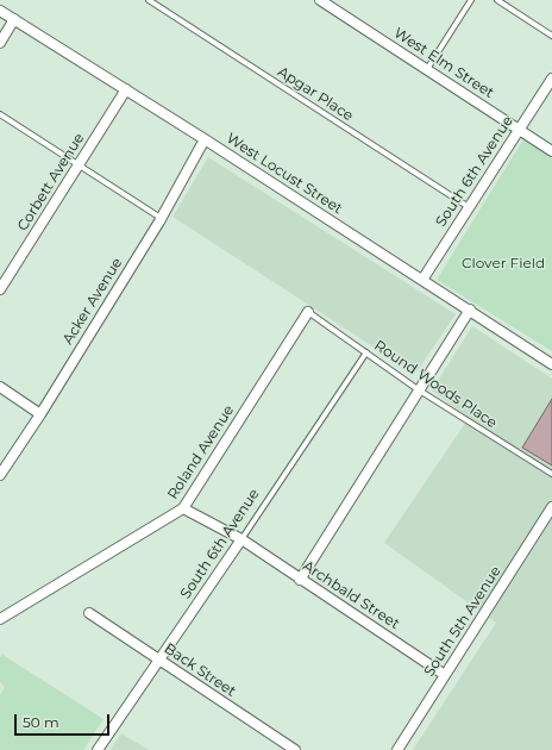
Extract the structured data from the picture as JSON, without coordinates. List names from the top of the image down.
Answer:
{
  "streets": {
    "street": [
      "West Elm Street",
      "South 6th Avenue",
      "West Locust Street",
      "Corbett Avenue",
      "Acker Avenue",
      "Roland Avenue",
      "Archbald Street",
      "South 5th Avenue",
      "Back Street"
    ],
    "lane": ["Apgar Place", "Round Woods Place"]
  },
  "crossings": [
    ["West Elm Street", "South 6th Avenue"],
    ["Apgar Place", "South 6th Avenue"],
    ["South 6th Avenue", "West Locust Street"],
    ["South 6th Avenue", "Round Woods Place"],
    ["South 6th Avenue", "Archbald Street"],
    ["South 6th Avenue", "Back Street"],
    ["West Locust Street", "Corbett Avenue"],
    ["West Locust Street", "Acker Avenue"],
    ["Round Woods Place", "Roland Avenue"],
    ["Roland Avenue", "Archbald Street"],
    ["Archbald Street", "South 5th Avenue"]
  ],
  "parks": ["Clover Field"],
  "scale_bar": "50 m"
}
